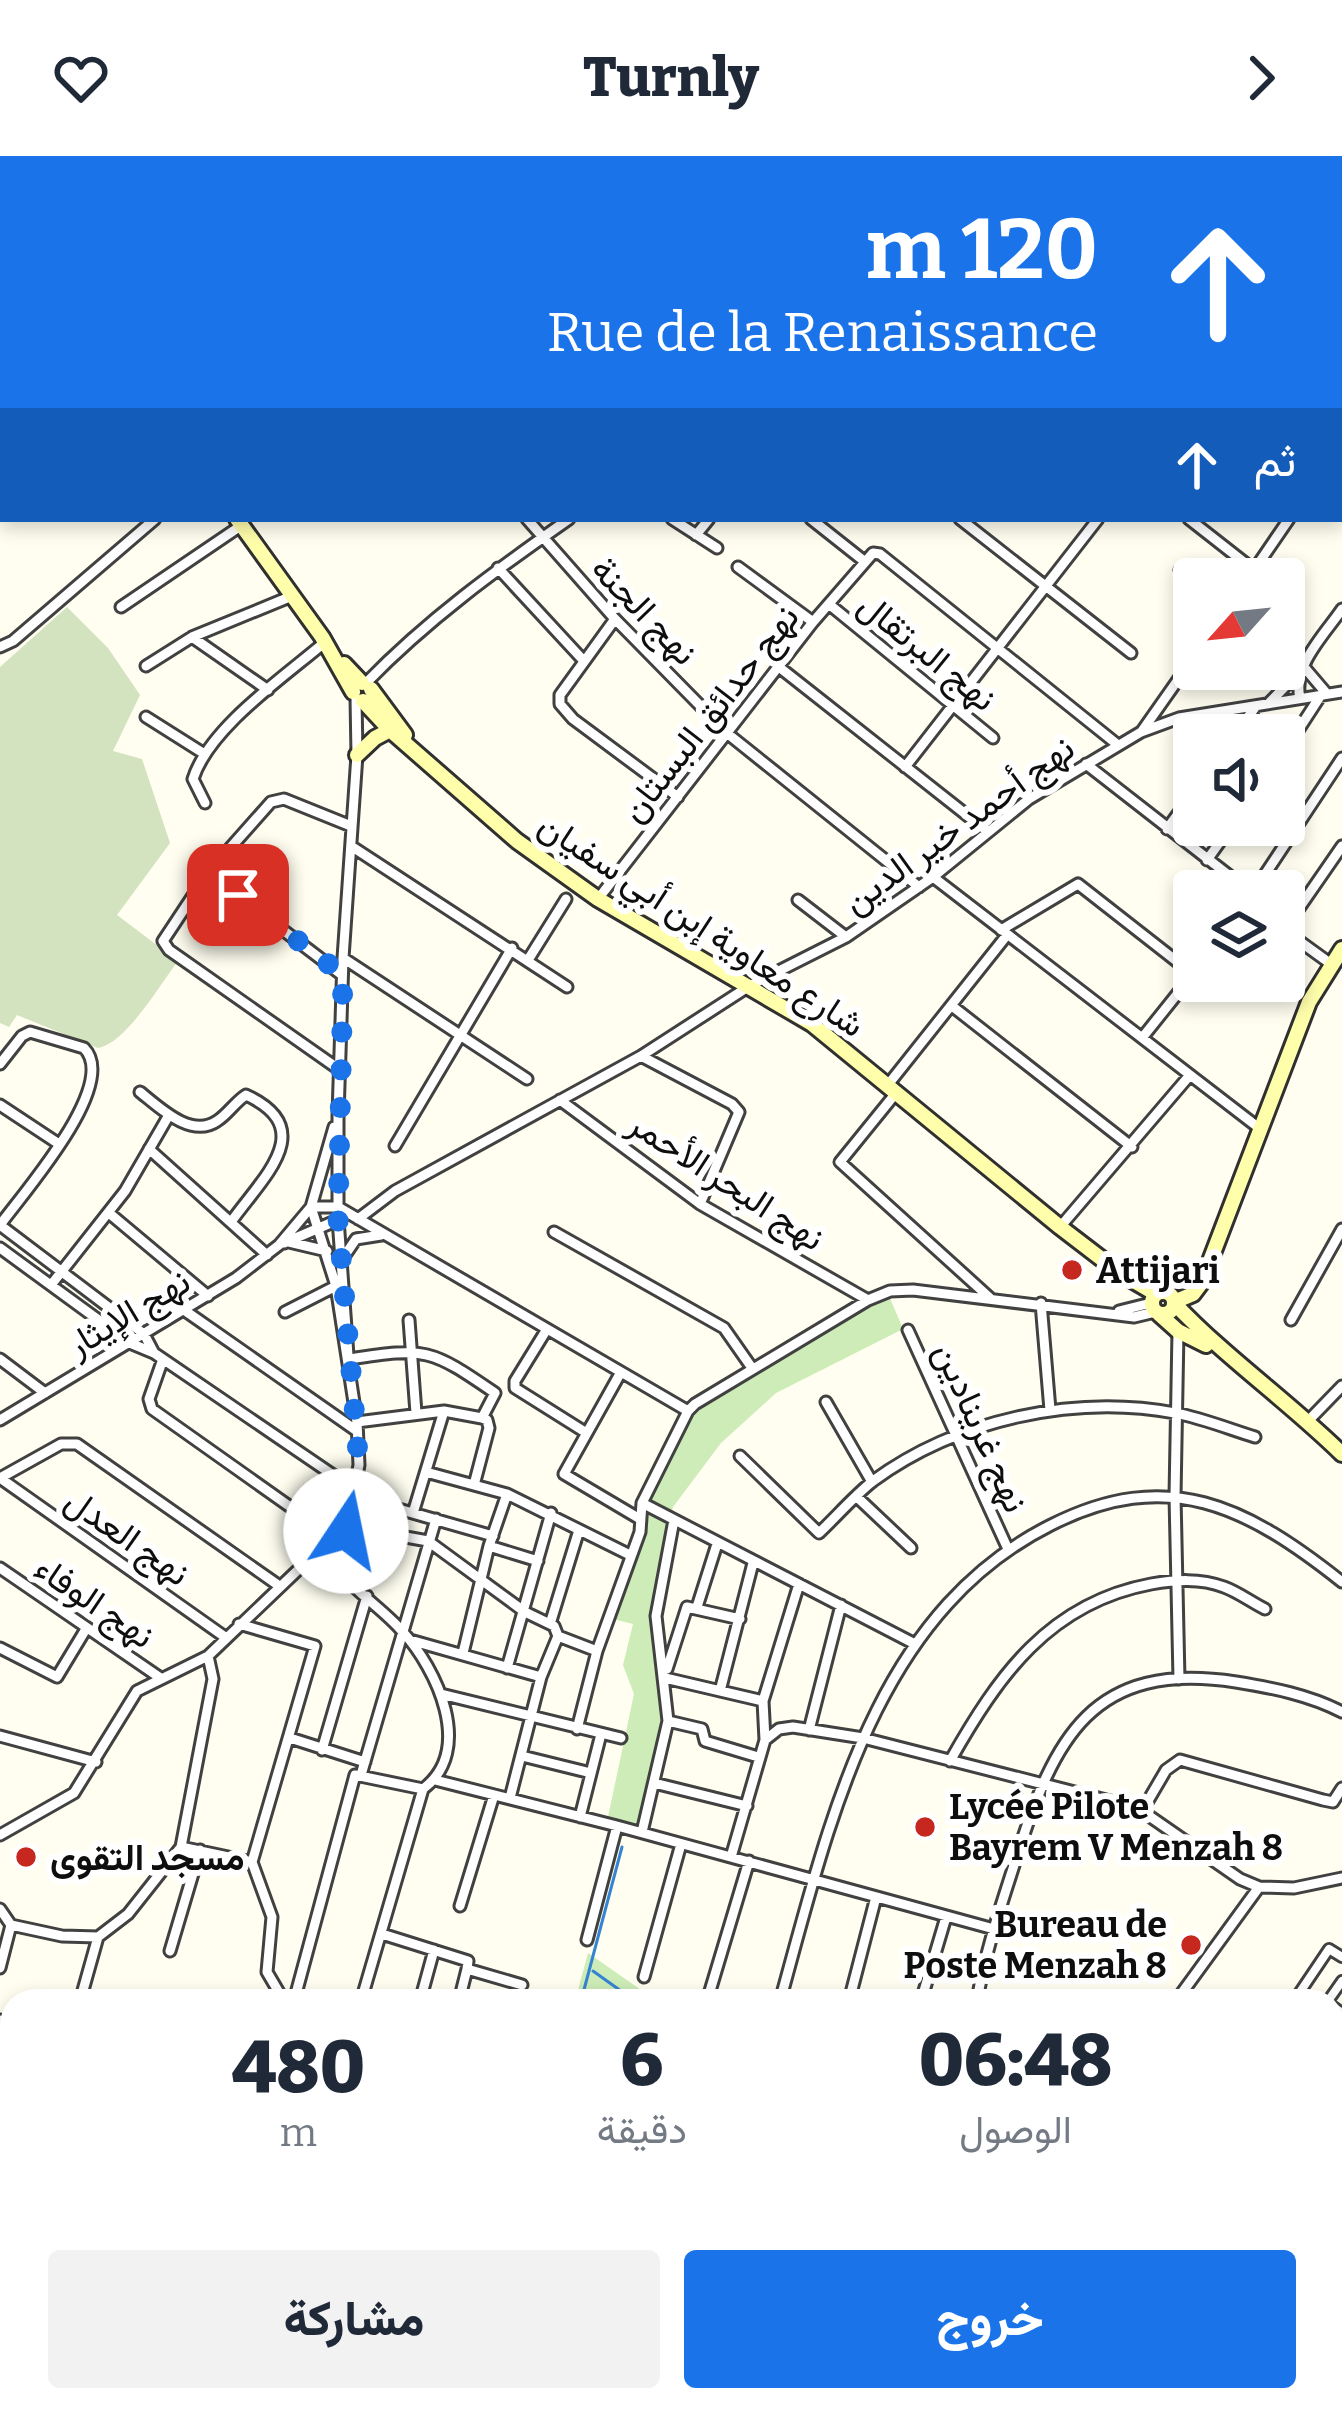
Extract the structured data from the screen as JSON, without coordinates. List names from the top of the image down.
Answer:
{
  "streets": {
    "main road": ["شارع معاوية إبن أبي سفيان"],
    "street": [
      "نهج الجنة",
      "نهج البرتقال",
      "نهج حدائق البستان",
      "نهج أحمد خير الدين",
      "نهج البحر الأحمر",
      "نهج الإيثار",
      "نهج غرينادين",
      "نهج العدل",
      "نهج الوفاء"
    ]
  },
  "crossings": [
    ["نهج الجنة", "نهج حدائق البستان"],
    ["نهج الجنة", "نهج أحمد خير الدين"],
    ["نهج البرتقال", "نهج حدائق البستان"],
    ["نهج حدائق البستان", "شارع معاوية إبن أبي سفيان"],
    ["نهج أحمد خير الدين", "شارع معاوية إبن أبي سفيان"],
    ["نهج أحمد خير الدين", "نهج البحر الأحمر"]
  ],
  "places": [
    "Attijari",
    "Lycée Pilote Bayrem V Menzah 8",
    "مسجد التقوى",
    "Bureau de Poste Menzah 8"
  ],
  "north": "bottom left",
  "page": {
    "header": "Turnly",
    "turn": ["120 m", "Rue de la Renaissance"],
    "then": "ثم",
    "eta": [
      "06:48",
      "الوصول",
      "6",
      "دقيقة",
      "480",
      "m"
    ],
    "buttons": ["خروج", "مشاركة"]
  }
}
